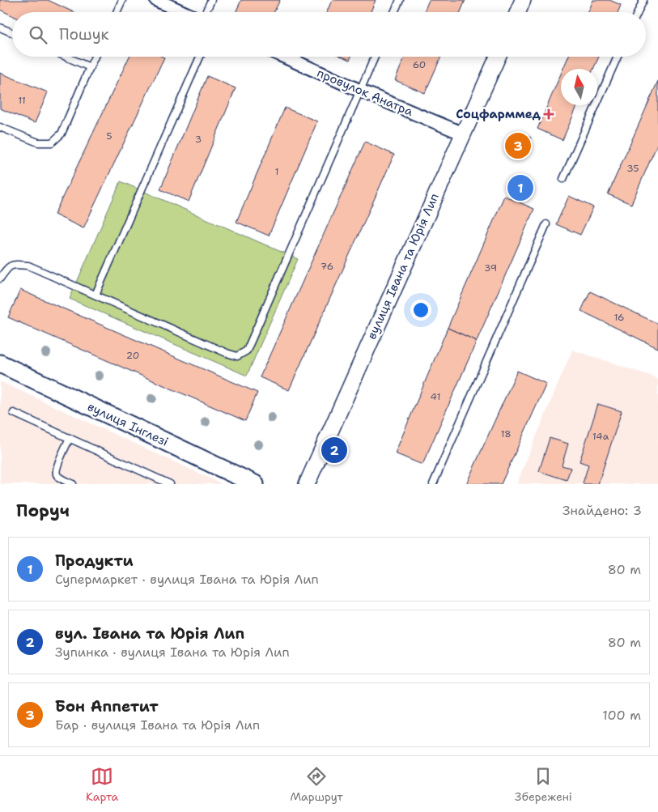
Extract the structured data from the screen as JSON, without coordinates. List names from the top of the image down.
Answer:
{
  "streets": {
    "main road": ["вулиця Інглезі"],
    "street": ["провулок Анатра", "вулиця Івана та Юрія Лип"]
  },
  "crossings": [
    ["провулок Анатра", "вулиця Івана та Юрія Лип"]
  ],
  "places": {
    "health": ["Соцфарммед"]
  },
  "house_numbers": [
    "60",
    "11",
    "5",
    "3",
    "35",
    "1",
    "76",
    "39",
    "16",
    "20",
    "41",
    "18",
    "14а"
  ],
  "north": "top",
  "page": {
    "search": "Пошук",
    "pins": ["3", "1", "2"],
    "heading": ["Поруч", "Знайдено: 3"],
    "list": [
      {
        "mark": "1",
        "name": "Продукти",
        "note": "Супермаркет · вулиця Івана та Юрія Лип",
        "value": "80 m"
      },
      {
        "mark": "2",
        "name": "вул. Івана та Юрія Лип",
        "note": "Зупинка · вулиця Івана та Юрія Лип",
        "value": "80 m"
      },
      {
        "mark": "3",
        "name": "Бон Аппетит",
        "note": "Бар · вулиця Івана та Юрія Лип",
        "value": "100 m"
      }
    ],
    "nav": ["Карта", "Маршрут", "Збережені"]
  }
}
